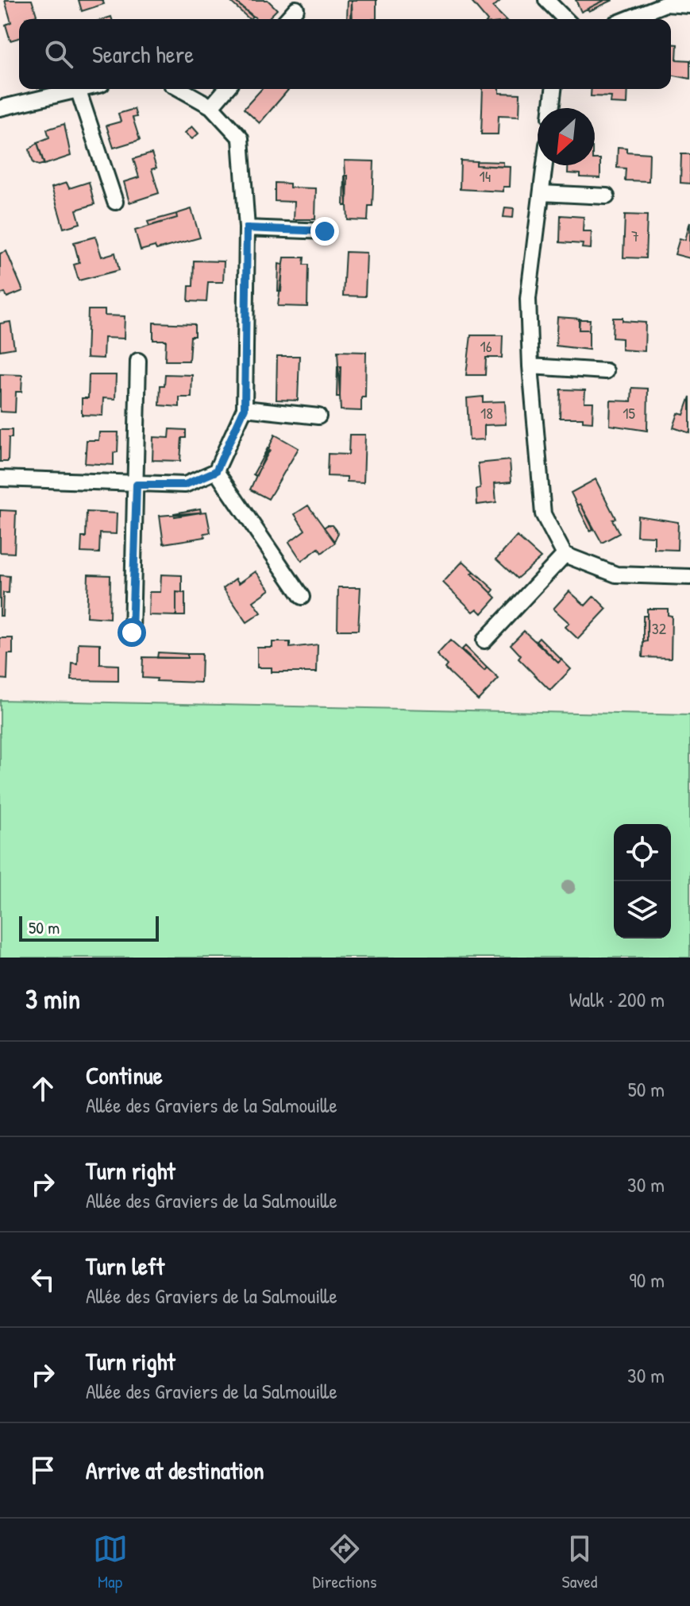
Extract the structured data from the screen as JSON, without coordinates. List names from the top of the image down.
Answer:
{
  "house_numbers": [
    "14",
    "7",
    "16",
    "18",
    "15",
    "32"
  ],
  "scale_bar": "50 m",
  "north": "bottom left",
  "page": {
    "search": "Search here",
    "scale": "50 m",
    "heading": ["3 min", "Walk · 200 m"],
    "list": [
      ["Continue", "Allée des Graviers de la Salmouille", "50 m"],
      ["Turn right", "Allée des Graviers de la Salmouille", "30 m"],
      ["Turn left", "Allée des Graviers de la Salmouille", "90 m"],
      ["Turn right", "Allée des Graviers de la Salmouille", "30 m"],
      "Arrive at destination"
    ],
    "nav": ["Map", "Directions", "Saved"]
  }
}
